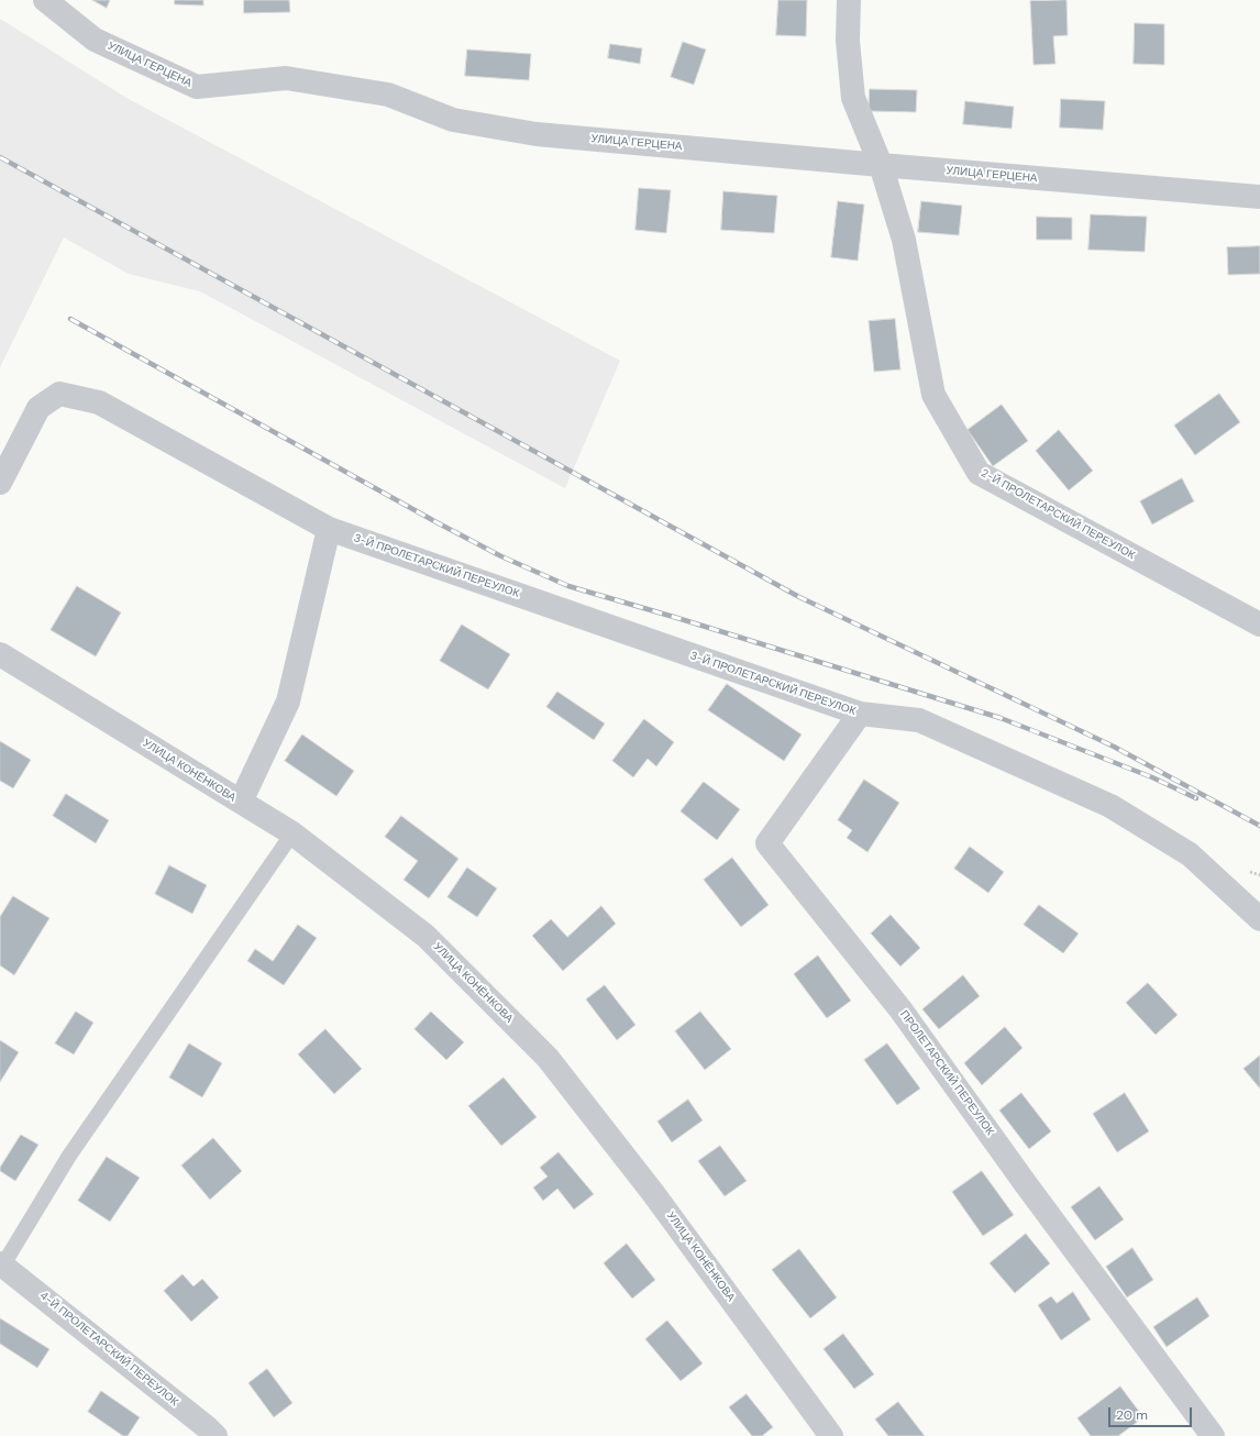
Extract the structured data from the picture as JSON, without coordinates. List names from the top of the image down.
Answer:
{
  "streets": {
    "street": [
      "УЛИЦА ГЕРЦЕНА",
      "2-Й ПРОЛЕТАРСКИЙ ПЕРЕУЛОК",
      "3-Й ПРОЛЕТАРСКИЙ ПЕРЕУЛОК",
      "УЛИЦА КОНЁНКОВА",
      "ПРОЛЕТАРСКИЙ ПЕРЕУЛОК",
      "4-Й ПРОЛЕТАРСКИЙ ПЕРЕУЛОК"
    ]
  },
  "crossings": [
    ["УЛИЦА ГЕРЦЕНА", "2-Й ПРОЛЕТАРСКИЙ ПЕРЕУЛОК"],
    ["3-Й ПРОЛЕТАРСКИЙ ПЕРЕУЛОК", "ПРОЛЕТАРСКИЙ ПЕРЕУЛОК"]
  ],
  "scale_bar": "20 m"
}
